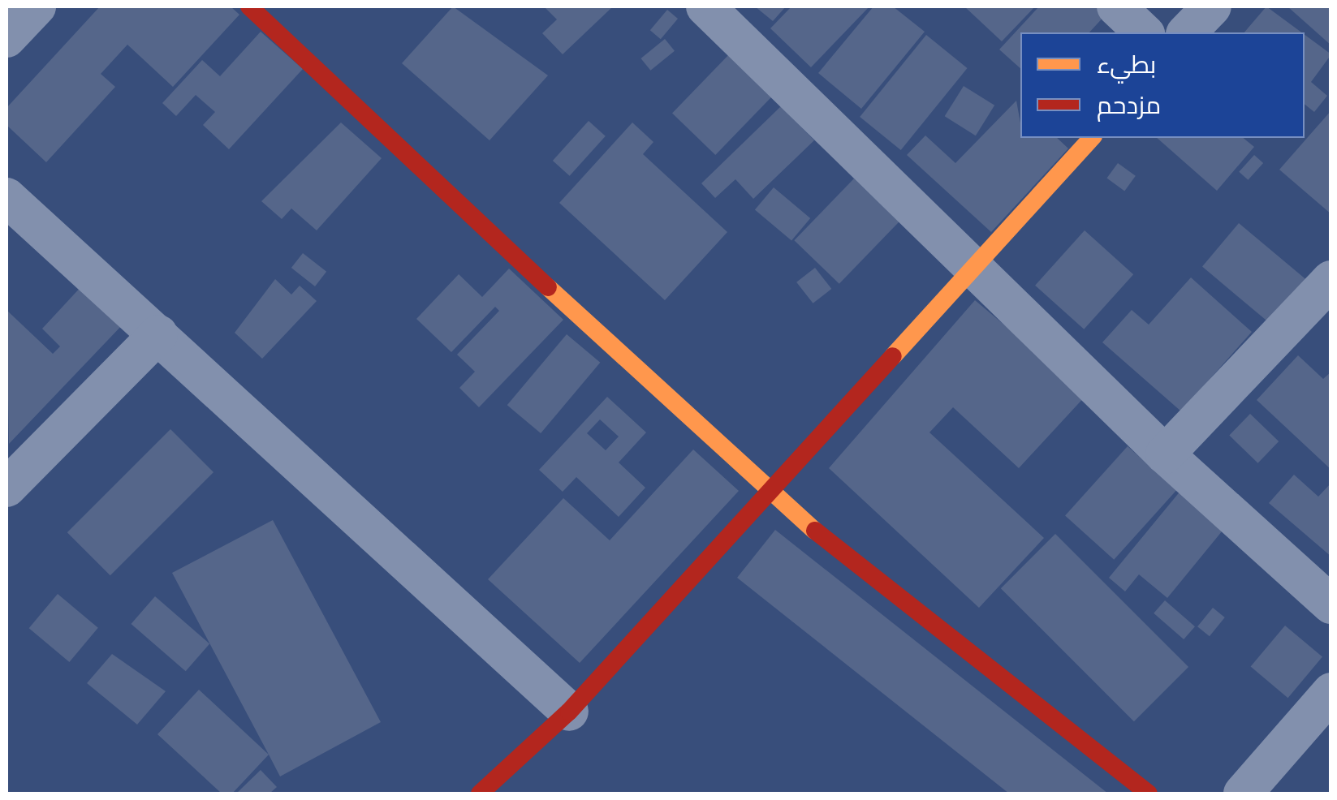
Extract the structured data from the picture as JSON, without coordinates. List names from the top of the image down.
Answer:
{
  "legend": ["بطيء", "مزدحم"]
}
